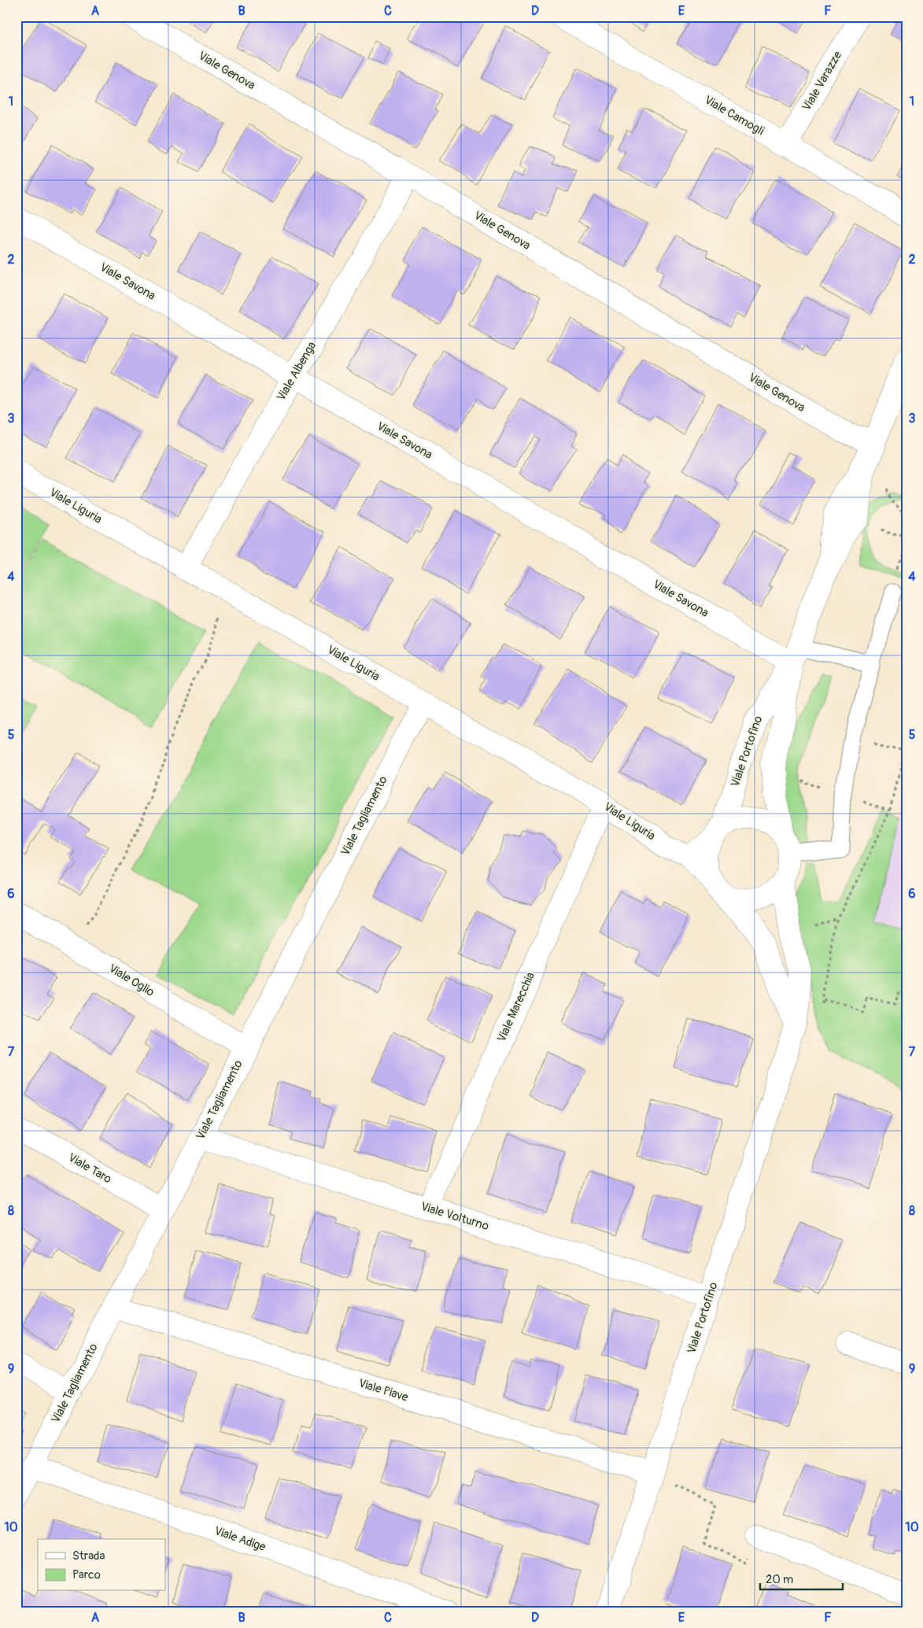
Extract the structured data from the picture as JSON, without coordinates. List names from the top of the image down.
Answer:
{
  "streets": {
    "street": [
      "Viale Genova",
      "Viale Varazze",
      "Viale Camogli",
      "Viale Savona",
      "Viale Albenga",
      "Viale Liguria",
      "Viale Portofino",
      "Viale Tagliamento",
      "Viale Oglio",
      "Viale Marecchia",
      "Viale Taro",
      "Viale Volturno",
      "Viale Piave",
      "Viale Adige"
    ]
  },
  "crossings": [
    ["Viale Genova", "Viale Albenga"],
    ["Viale Genova", "Viale Portofino"],
    ["Viale Varazze", "Viale Camogli"],
    ["Viale Savona", "Viale Albenga"],
    ["Viale Savona", "Viale Portofino"],
    ["Viale Albenga", "Viale Liguria"],
    ["Viale Liguria", "Viale Portofino"],
    ["Viale Liguria", "Viale Tagliamento"],
    ["Viale Liguria", "Viale Marecchia"],
    ["Viale Portofino", "Viale Volturno"],
    ["Viale Portofino", "Viale Piave"],
    ["Viale Tagliamento", "Viale Oglio"],
    ["Viale Tagliamento", "Viale Taro"],
    ["Viale Tagliamento", "Viale Volturno"],
    ["Viale Tagliamento", "Viale Piave"],
    ["Viale Tagliamento", "Viale Adige"],
    ["Viale Marecchia", "Viale Volturno"]
  ],
  "legend": ["Strada", "Parco"],
  "scale_bar": "20 m",
  "grid": {
    "columns": [
      "A",
      "B",
      "C",
      "D",
      "E",
      "F"
    ],
    "rows": [
      "1",
      "2",
      "3",
      "4",
      "5",
      "6",
      "7",
      "8",
      "9",
      "10"
    ]
  }
}
